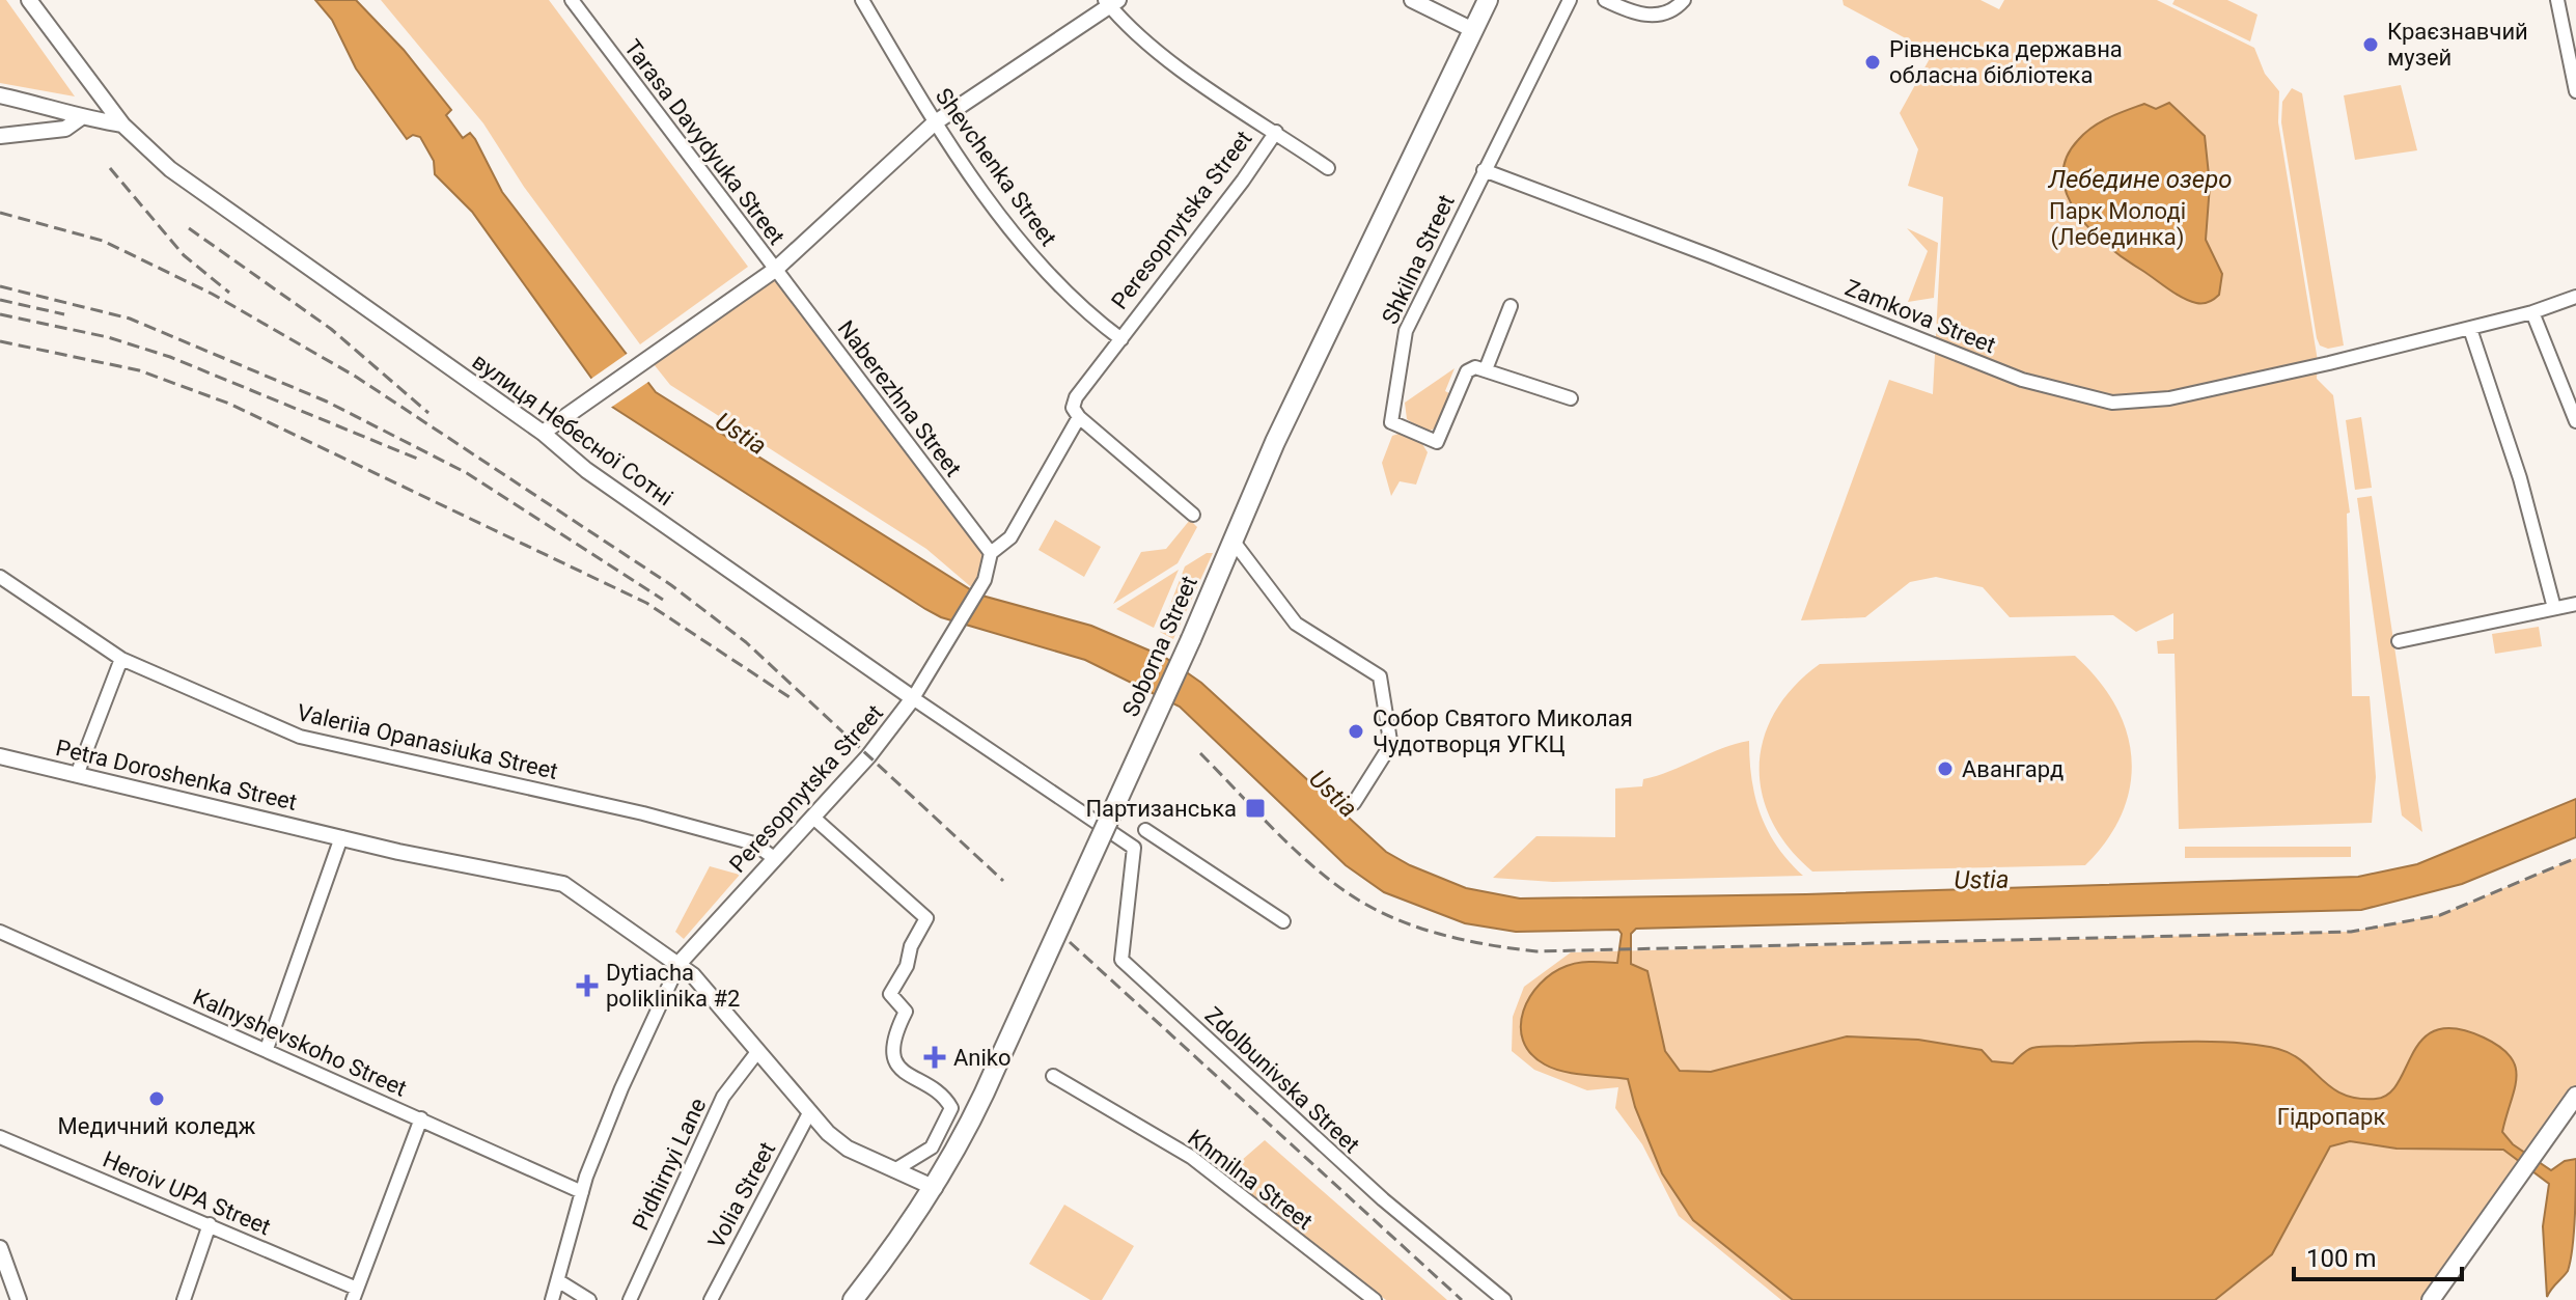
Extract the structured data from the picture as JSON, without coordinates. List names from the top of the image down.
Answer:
{
  "streets": {
    "main road": ["Soborna Street"],
    "street": [
      "Tarasa Davydyuka Street",
      "Shevchenka Street",
      "Peresopnytska Street",
      "Shkilna Street",
      "Zamkova Street",
      "Naberezhna Street",
      "вулиця Небесної Сотні",
      "Valeriia Opanasiuka Street",
      "Petra Doroshenka Street",
      "Kalnyshevskoho Street",
      "Zdolbunivska Street",
      "Pidhirnyi Lane",
      "Khmilna Street",
      "Heroiv UPA Street",
      "Volia Street"
    ]
  },
  "crossings": [
    ["Tarasa Davydyuka Street", "Naberezhna Street"],
    ["Shevchenka Street", "Peresopnytska Street"],
    ["Peresopnytska Street", "Naberezhna Street"],
    ["Peresopnytska Street", "вулиця Небесної Сотні"],
    ["Peresopnytska Street", "Valeriia Opanasiuka Street"],
    ["Peresopnytska Street", "Petra Doroshenka Street"],
    ["Peresopnytska Street", "Kalnyshevskoho Street"],
    ["Shkilna Street", "Zamkova Street"],
    ["вулиця Небесної Сотні", "Zdolbunivska Street"],
    ["Soborna Street", "Petra Doroshenka Street"],
    ["Petra Doroshenka Street", "Pidhirnyi Lane"],
    ["Petra Doroshenka Street", "Volia Street"]
  ],
  "water": ["Лебедине озеро", "Ustia"],
  "parks": ["Парк Молоді (Лебединка)", "Гідропарк"],
  "places": {
    "other": [
      "Краєзнавчий музей",
      "Рівненська державна обласна бібліотека",
      "Собор Святого Миколая Чудотворця УГКЦ",
      "Авангард",
      "Медичний коледж"
    ],
    "transit": ["Партизанська"],
    "health": ["Dytiacha poliklinika #2", "Aniko"]
  },
  "scale_bar": "100 m"
}
